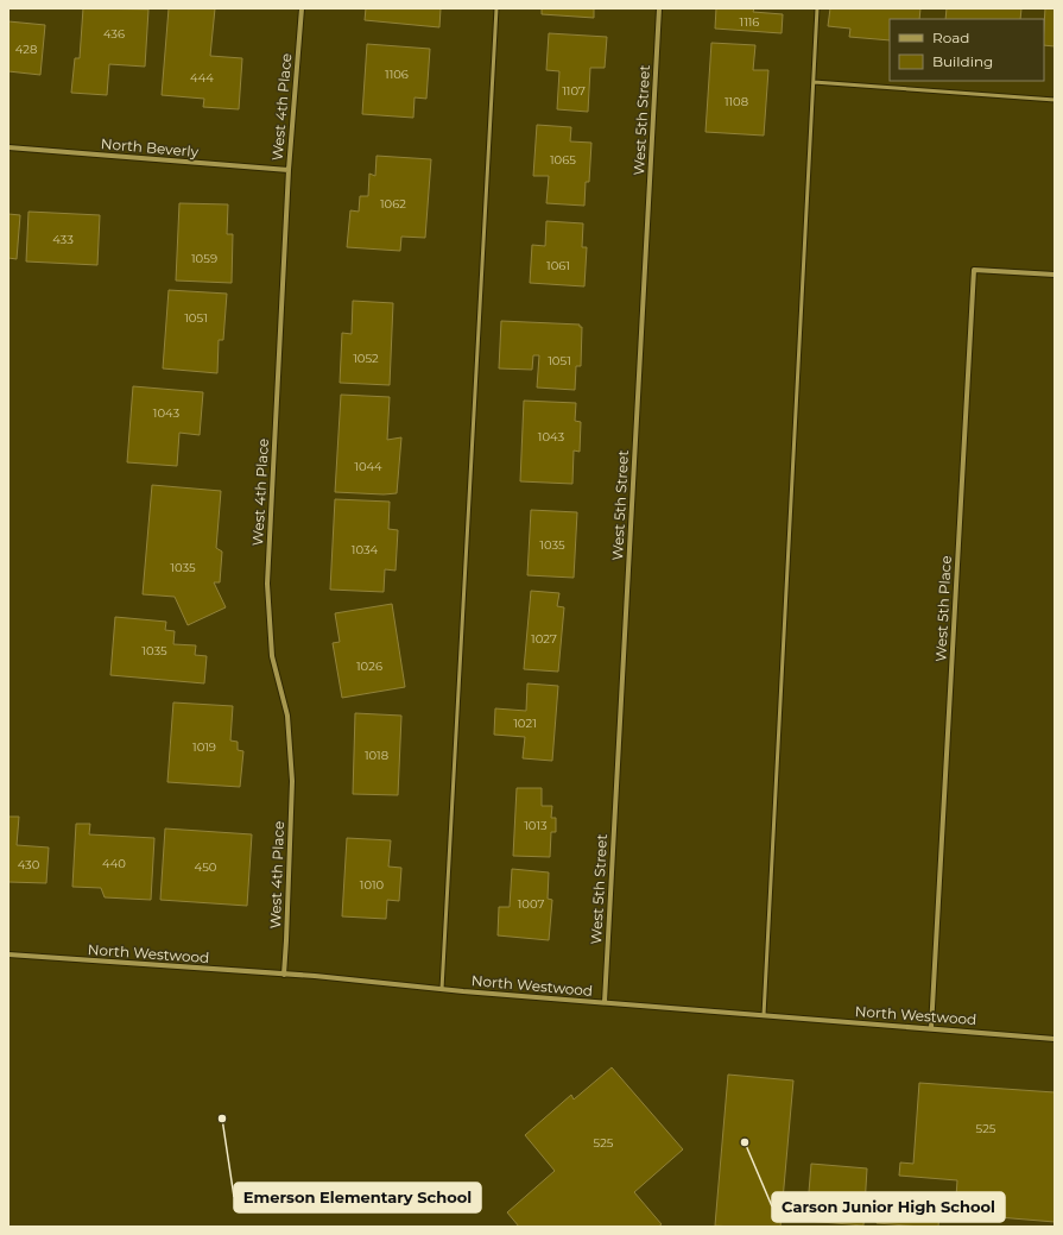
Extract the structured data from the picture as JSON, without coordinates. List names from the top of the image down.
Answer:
{
  "streets": {
    "street": [
      "West 4th Place",
      "West 5th Street",
      "North Beverly",
      "West 5th Place",
      "North Westwood"
    ]
  },
  "crossings": [
    ["West 4th Place", "North Beverly"],
    ["West 4th Place", "North Westwood"],
    ["West 5th Street", "North Westwood"],
    ["West 5th Place", "North Westwood"]
  ],
  "places": ["Emerson Elementary School", "Carson Junior High School"],
  "house_numbers": [
    "1116",
    "436",
    "428",
    "1106",
    "444",
    "1107",
    "1108",
    "1065",
    "1062",
    "433",
    "1059",
    "1061",
    "1051",
    "1052",
    "1051",
    "1043",
    "1043",
    "1044",
    "1035",
    "1034",
    "1035",
    "1027",
    "1035",
    "1026",
    "1021",
    "1019",
    "1018",
    "1013",
    "440",
    "430",
    "450",
    "1010",
    "1007",
    "525",
    "525"
  ],
  "legend": ["Road", "Building"]
}
